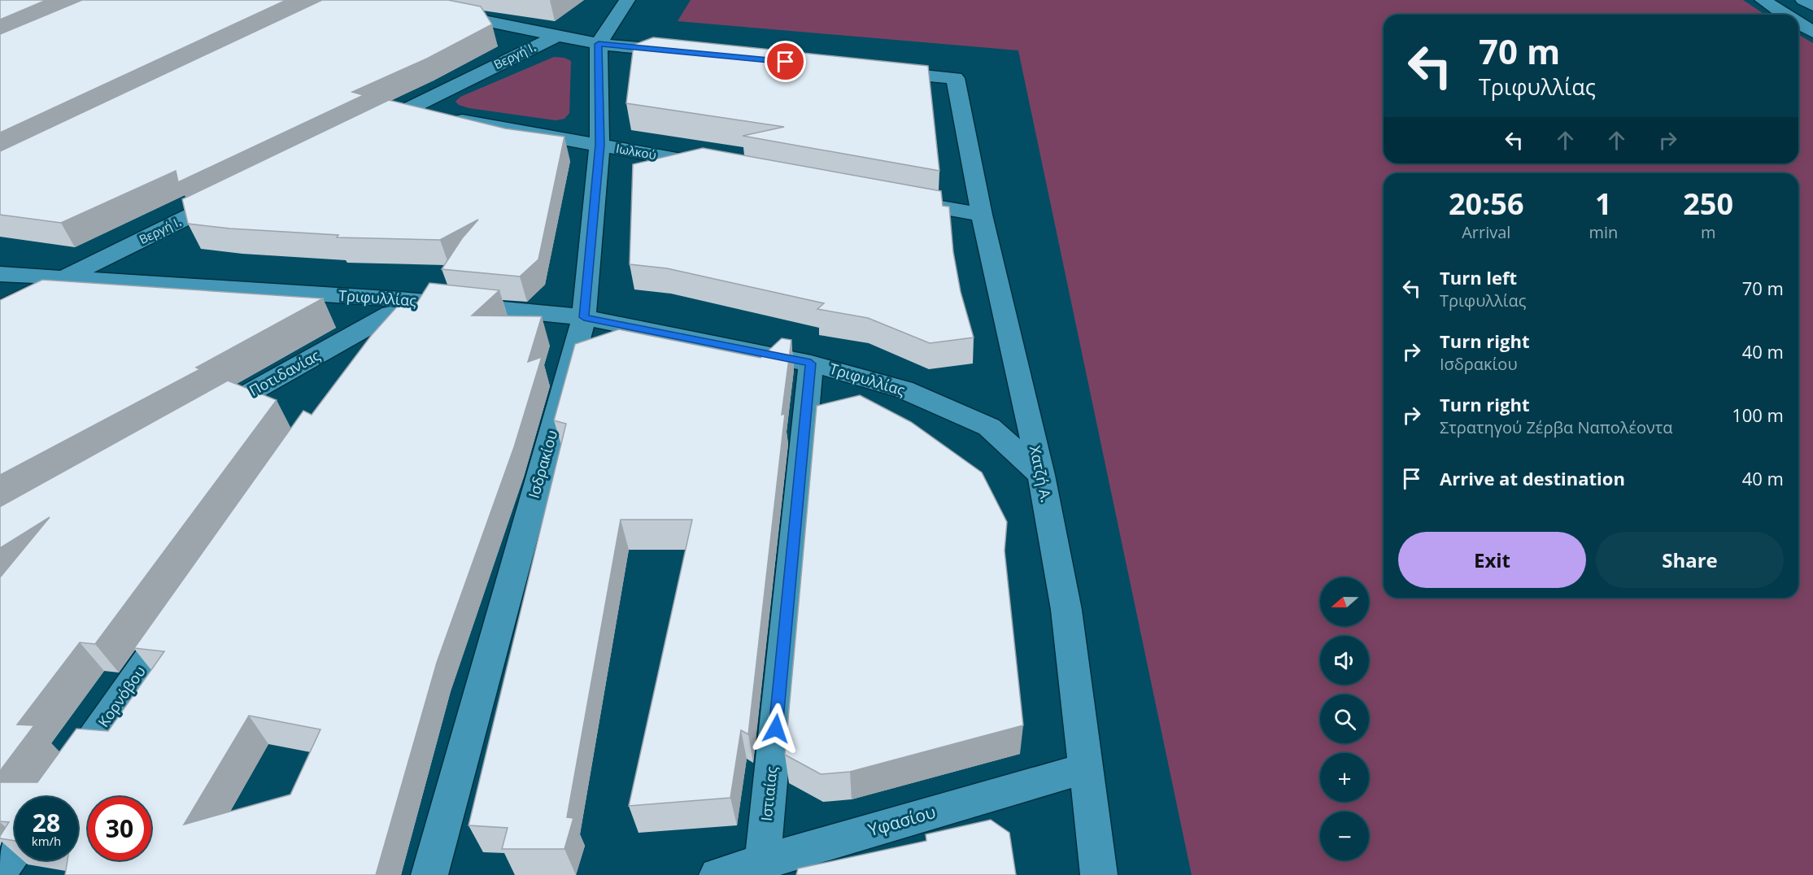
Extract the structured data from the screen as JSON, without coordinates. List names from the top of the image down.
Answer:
{
  "streets": {
    "street": [
      "Βεργή Ι.",
      "Ιωλκού",
      "Τριφυλλίας",
      "Ποτιδανίας",
      "Ισδρακίου",
      "Χατζή Α.",
      "Κορνόβου",
      "Ιστιαίας",
      "Υφασίου"
    ]
  },
  "crossings": [
    ["Βεργή Ι.", "Ιωλκού"],
    ["Βεργή Ι.", "Τριφυλλίας"],
    ["Ιωλκού", "Ισδρακίου"],
    ["Τριφυλλίας", "Ποτιδανίας"],
    ["Τριφυλλίας", "Ισδρακίου"],
    ["Τριφυλλίας", "Χατζή Α."],
    ["Τριφυλλίας", "Ιστιαίας"],
    ["Χατζή Α.", "Υφασίου"],
    ["Ιστιαίας", "Υφασίου"]
  ],
  "north": "left",
  "page": {
    "turn": ["70 m", "Τριφυλλίας"],
    "eta": [
      "20:56",
      "Arrival",
      "1",
      "min",
      "250",
      "m"
    ],
    "list": [
      {
        "name": "Turn left",
        "note": "Τριφυλλίας",
        "value": "70 m"
      },
      {
        "name": "Turn right",
        "note": "Ισδρακίου",
        "value": "40 m"
      },
      {
        "name": "Turn right",
        "note": "Στρατηγού Ζέρβα Ναπολέοντα",
        "value": "100 m"
      },
      {
        "name": "Arrive at destination",
        "value": "40 m"
      }
    ],
    "buttons": ["Exit", "Share"],
    "map_buttons": ["+", "−"],
    "speed": "28 km/h",
    "limit": "30"
  }
}
